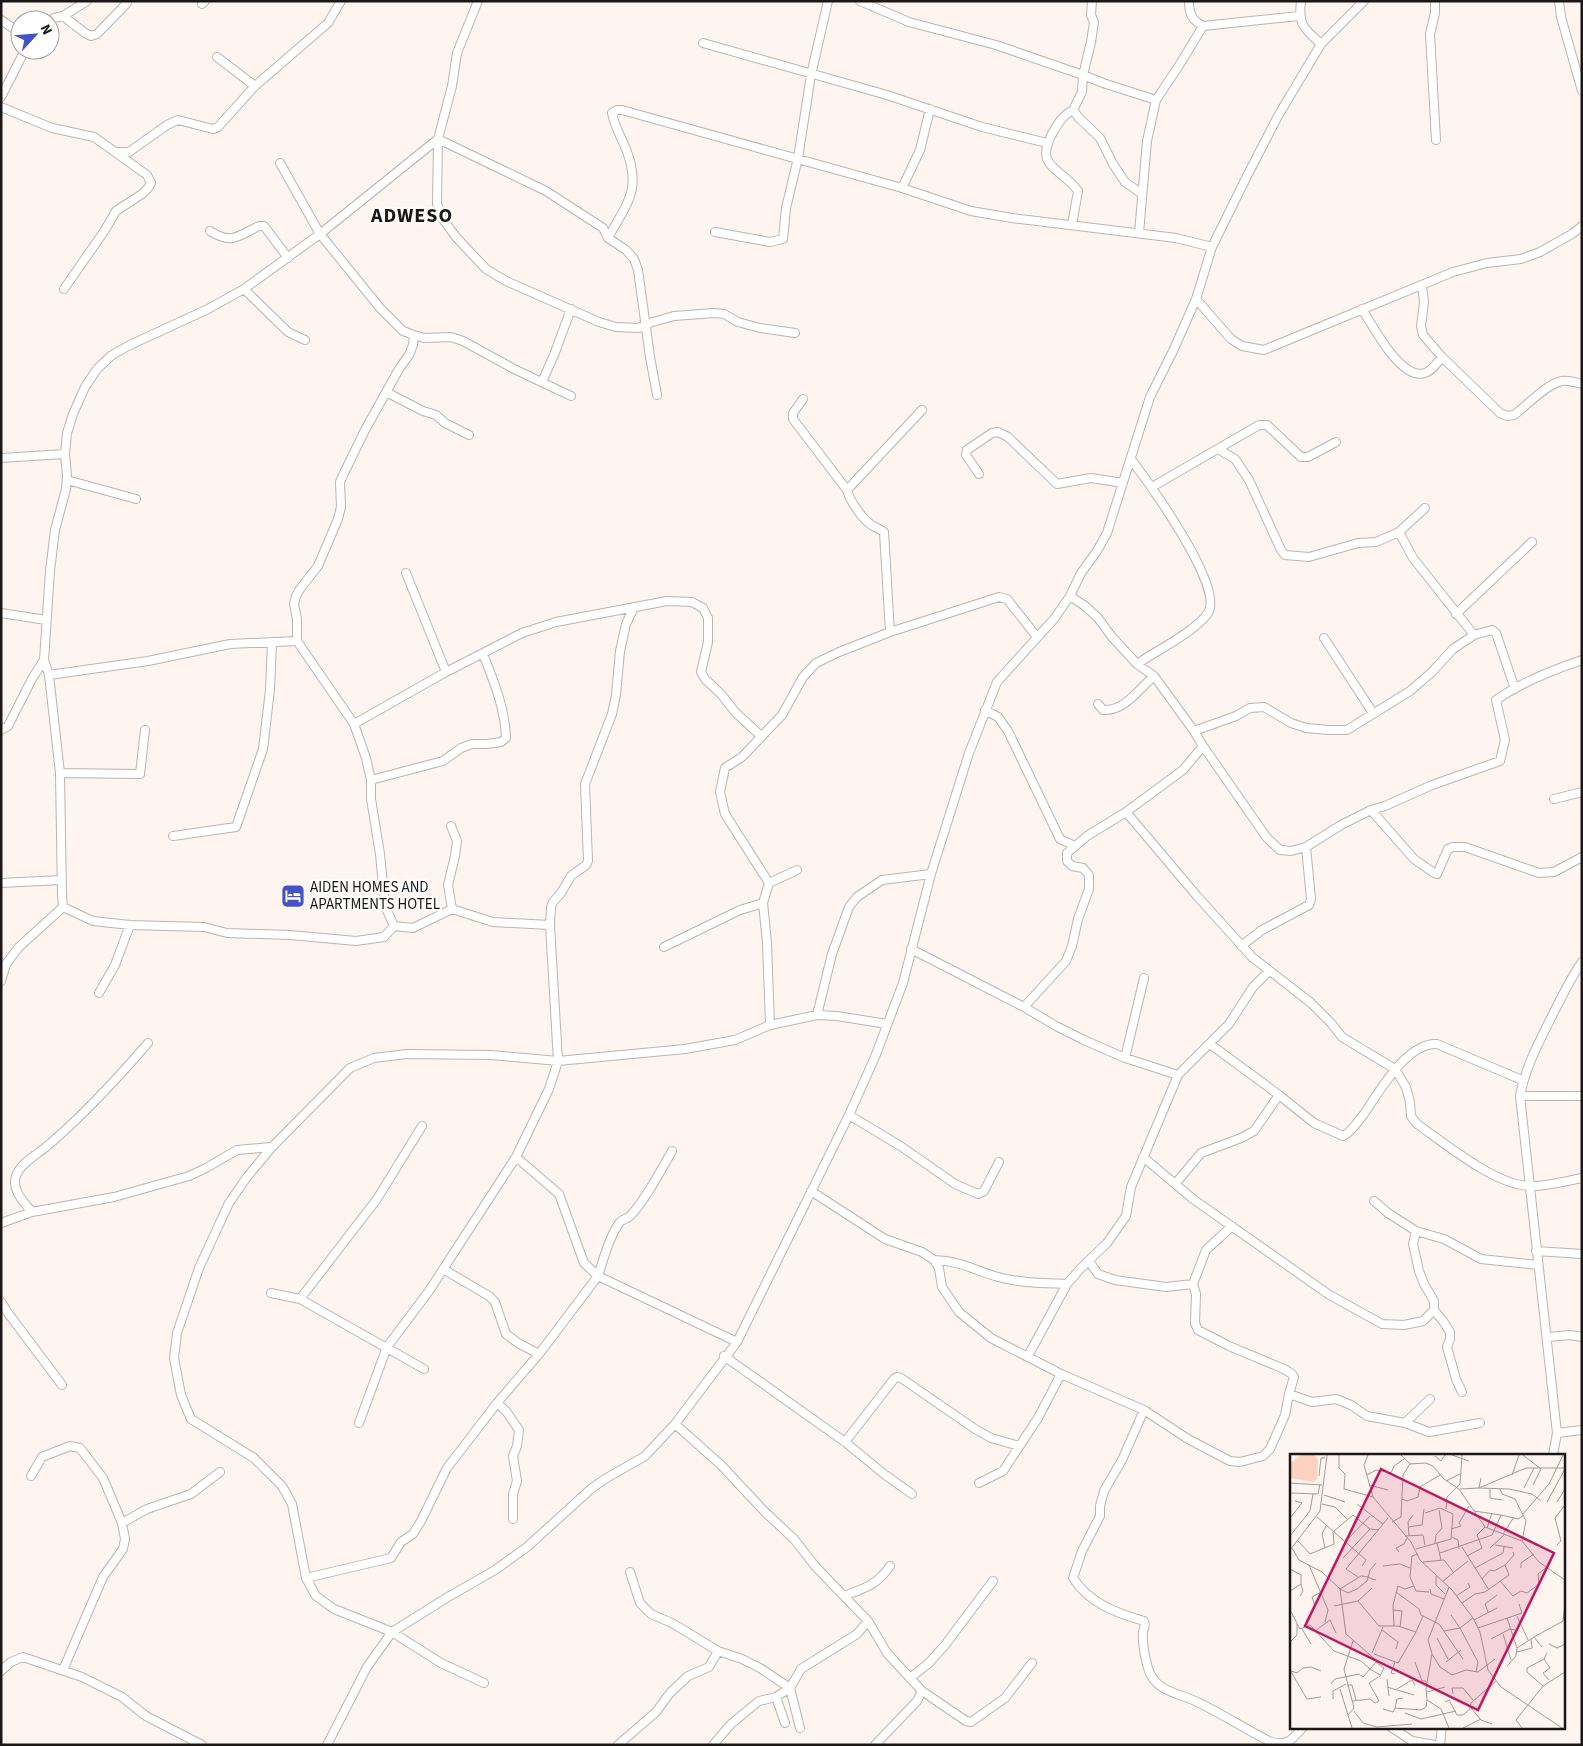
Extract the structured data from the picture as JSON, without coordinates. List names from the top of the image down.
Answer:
{
  "districts": ["ADWESO"],
  "places": {
    "hotel": ["AIDEN HOMES AND APARTMENTS HOTEL"]
  },
  "north": "top right"
}
